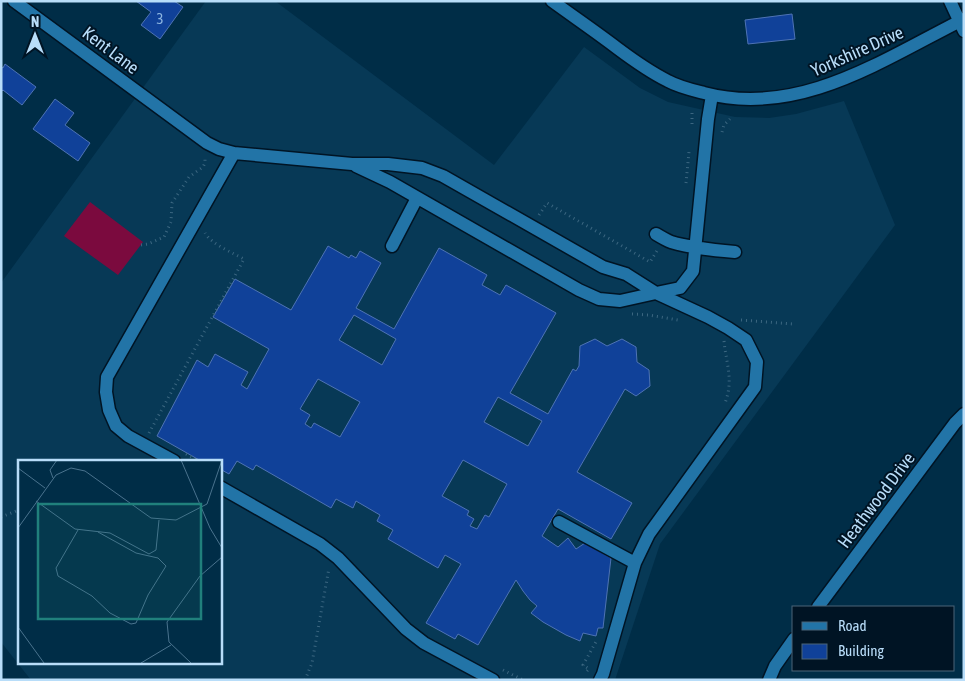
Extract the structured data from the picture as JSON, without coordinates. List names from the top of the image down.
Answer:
{
  "streets": {
    "street": ["Kent Lane", "Yorkshire Drive", "Heathwood Drive"]
  },
  "house_numbers": ["3"],
  "legend": ["Road", "Building"],
  "north": "top"
}
